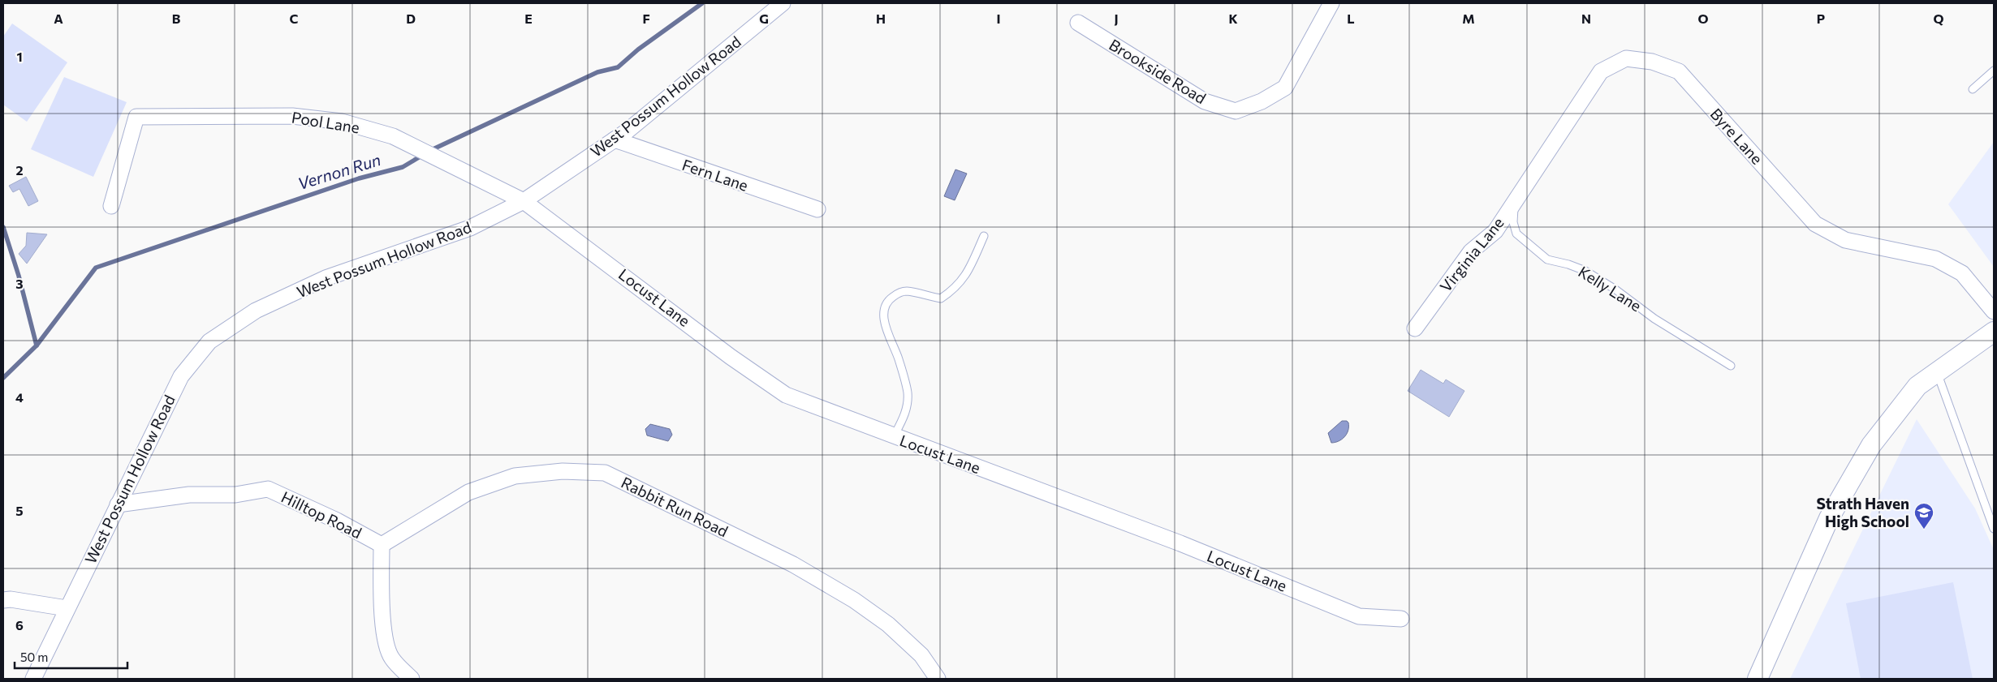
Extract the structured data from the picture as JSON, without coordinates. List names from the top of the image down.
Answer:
{
  "streets": {
    "street": [
      "Brookside Road",
      "West Possum Hollow Road",
      "Pool Lane",
      "Byre Lane",
      "Fern Lane",
      "Virginia Lane",
      "Locust Lane",
      "Rabbit Run Road",
      "Hilltop Road"
    ],
    "lane": ["Kelly Lane"]
  },
  "crossings": [
    ["West Possum Hollow Road", "Pool Lane"],
    ["West Possum Hollow Road", "Fern Lane"],
    ["West Possum Hollow Road", "Locust Lane"],
    ["West Possum Hollow Road", "Hilltop Road"],
    ["Pool Lane", "Locust Lane"],
    ["Byre Lane", "Virginia Lane"],
    ["Byre Lane", "Kelly Lane"],
    ["Virginia Lane", "Kelly Lane"],
    ["Rabbit Run Road", "Hilltop Road"]
  ],
  "water": ["Vernon Run"],
  "places": {
    "school or university": ["Strath Haven High School"]
  },
  "scale_bar": "50 m",
  "grid": {
    "columns": [
      "A",
      "B",
      "C",
      "D",
      "E",
      "F",
      "G",
      "H",
      "I",
      "J",
      "K",
      "L",
      "M",
      "N",
      "O",
      "P",
      "Q"
    ],
    "rows": [
      "1",
      "2",
      "3",
      "4",
      "5",
      "6"
    ]
  }
}
